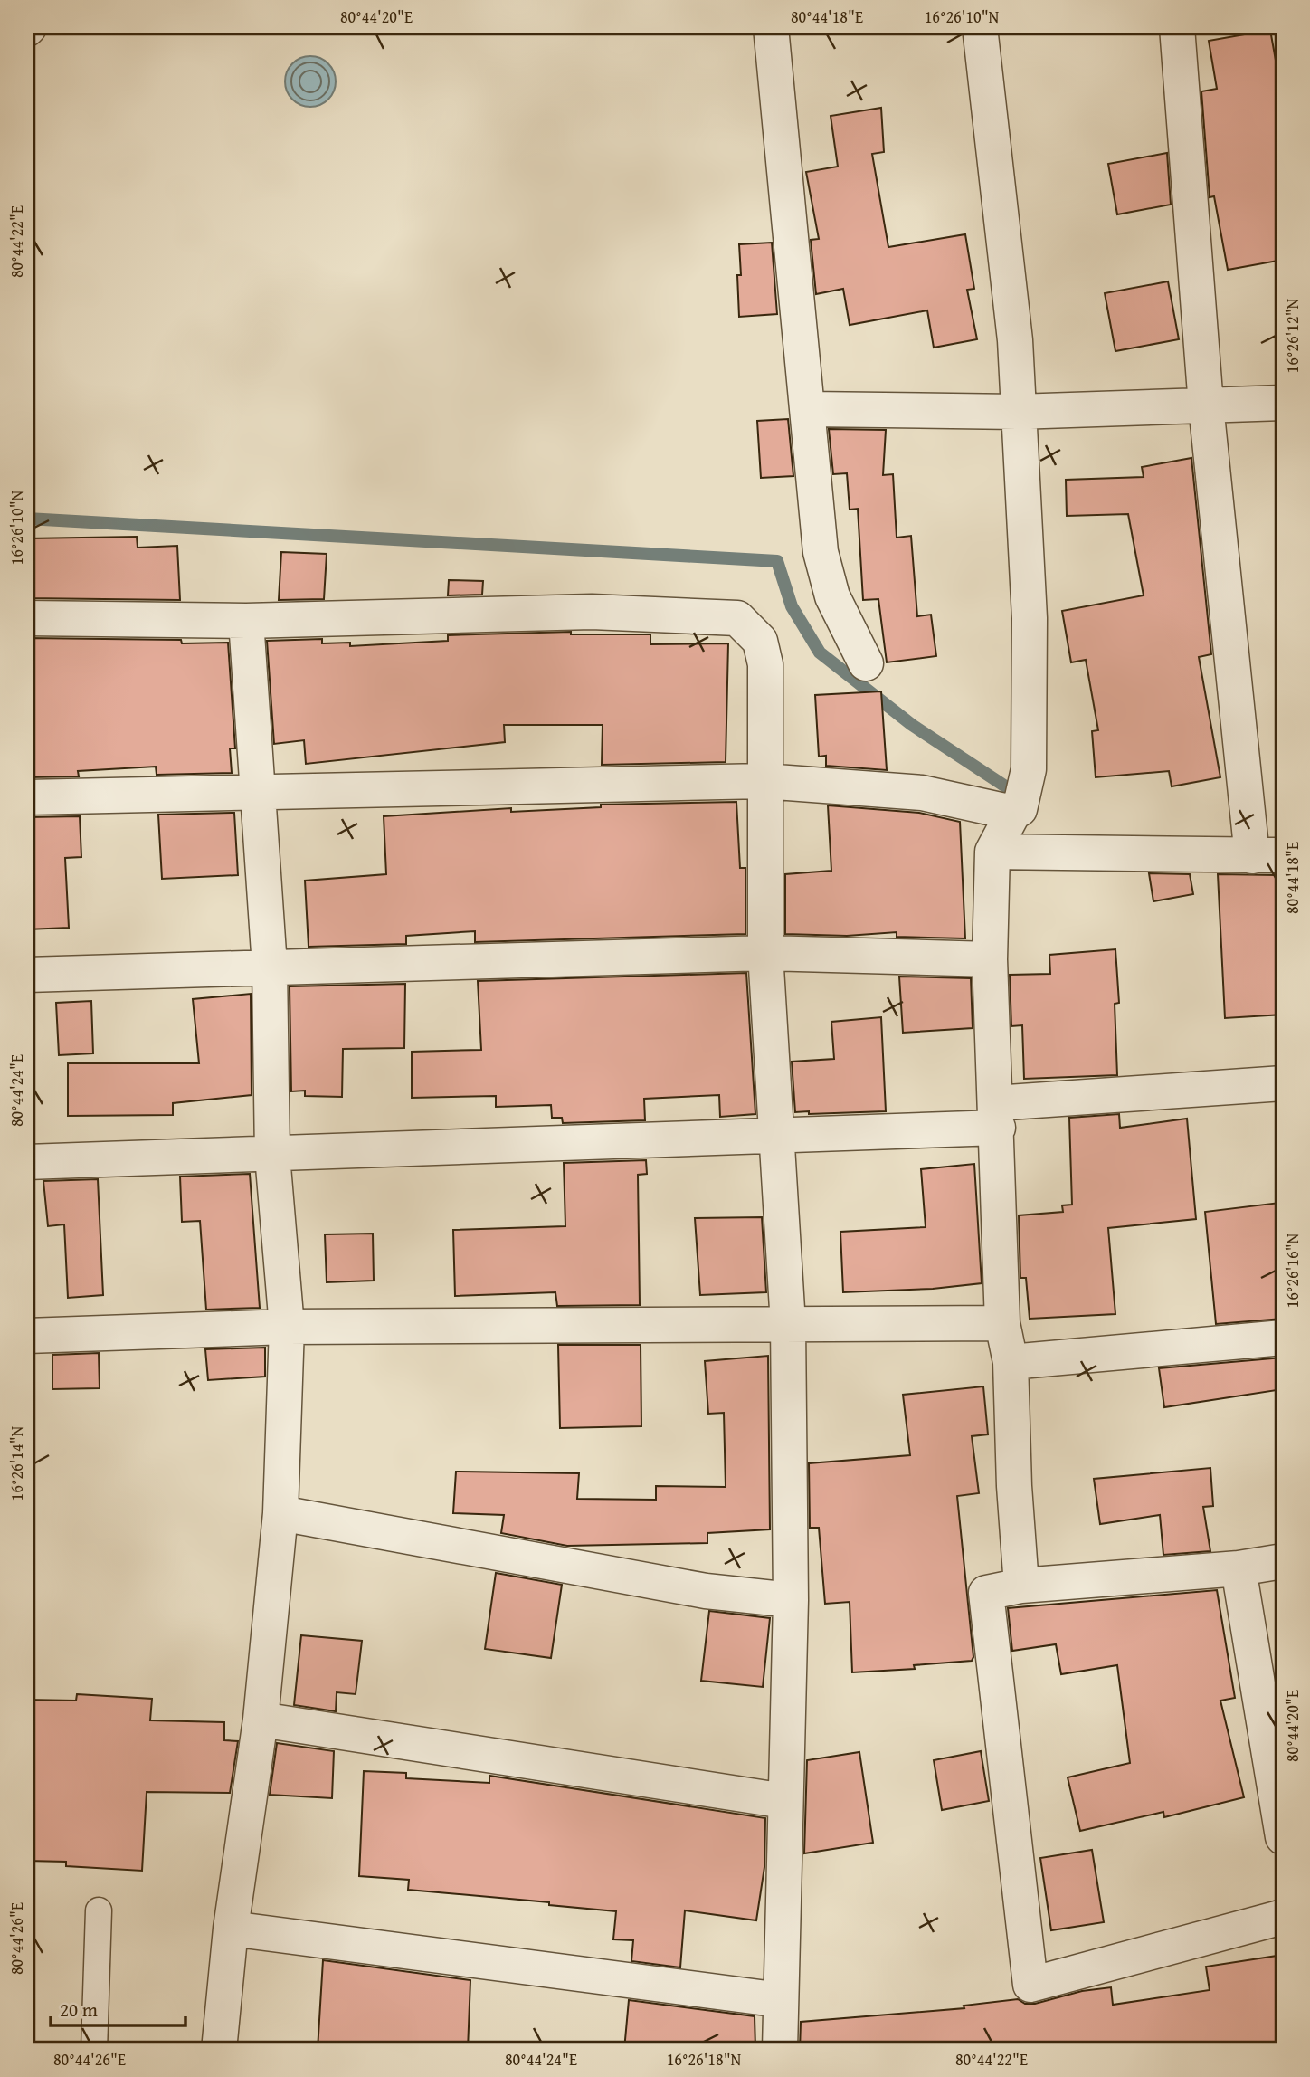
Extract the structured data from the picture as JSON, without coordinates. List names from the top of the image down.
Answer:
{
  "scale_bar": "20 m",
  "coordinates": [
    "80°44'20\"E",
    "80°44'18\"E",
    "16°26'10\"N",
    "80°44'22\"E",
    "16°26'12\"N",
    "80°44'24\"E",
    "16°26'16\"N",
    "16°26'14\"N",
    "80°44'26\"E",
    "16°26'18\"N"
  ]
}
